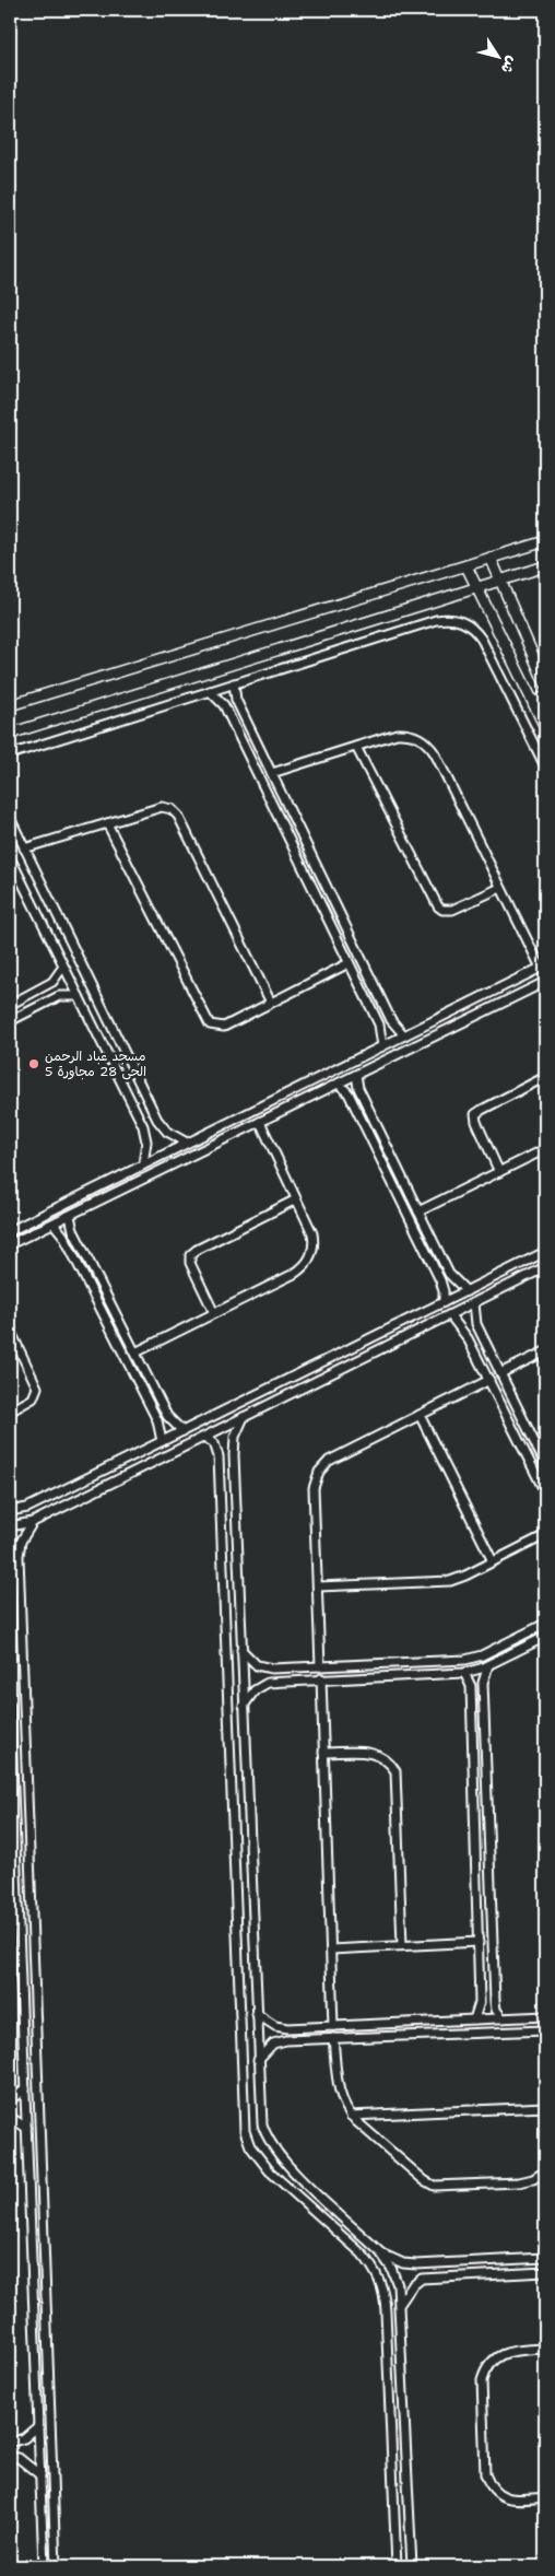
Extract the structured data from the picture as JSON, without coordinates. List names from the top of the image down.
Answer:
{
  "places": ["مسجد عباد الرحمن الحى 28 مجاورة 5"],
  "north": "bottom right"
}
